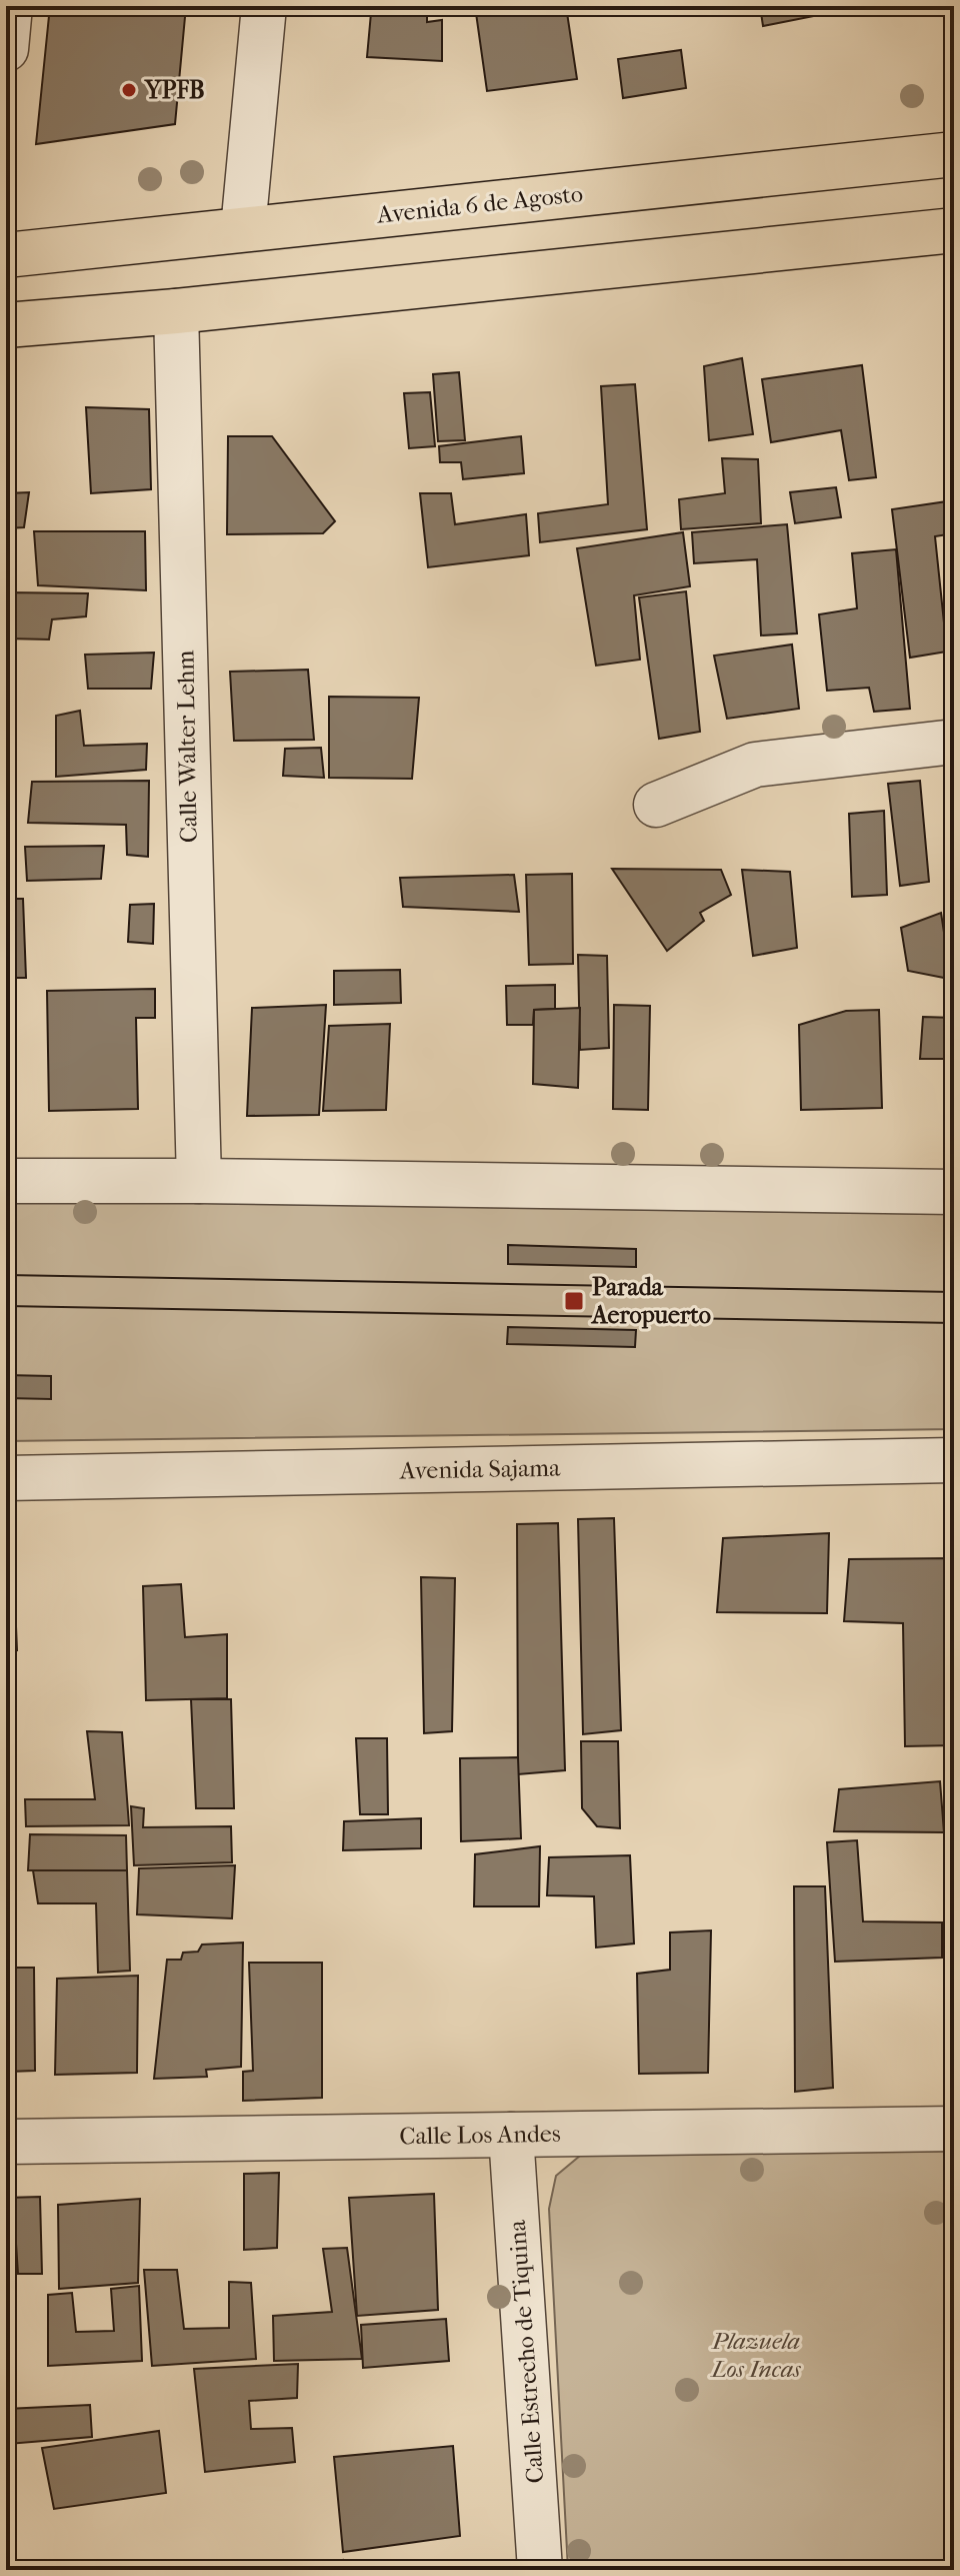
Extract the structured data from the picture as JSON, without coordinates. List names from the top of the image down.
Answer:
{
  "streets": {
    "main road": ["Avenida 6 de Agosto"],
    "street": [
      "Calle Walter Lehm",
      "Avenida Sajama",
      "Calle Los Andes",
      "Calle Estrecho de Tiquina"
    ]
  },
  "crossings": [
    ["Calle Los Andes", "Calle Estrecho de Tiquina"]
  ],
  "parks": ["Plazuela Los Incas"],
  "places": {
    "other": ["YPFB"],
    "transit": ["Parada Aeropuerto"]
  }
}
